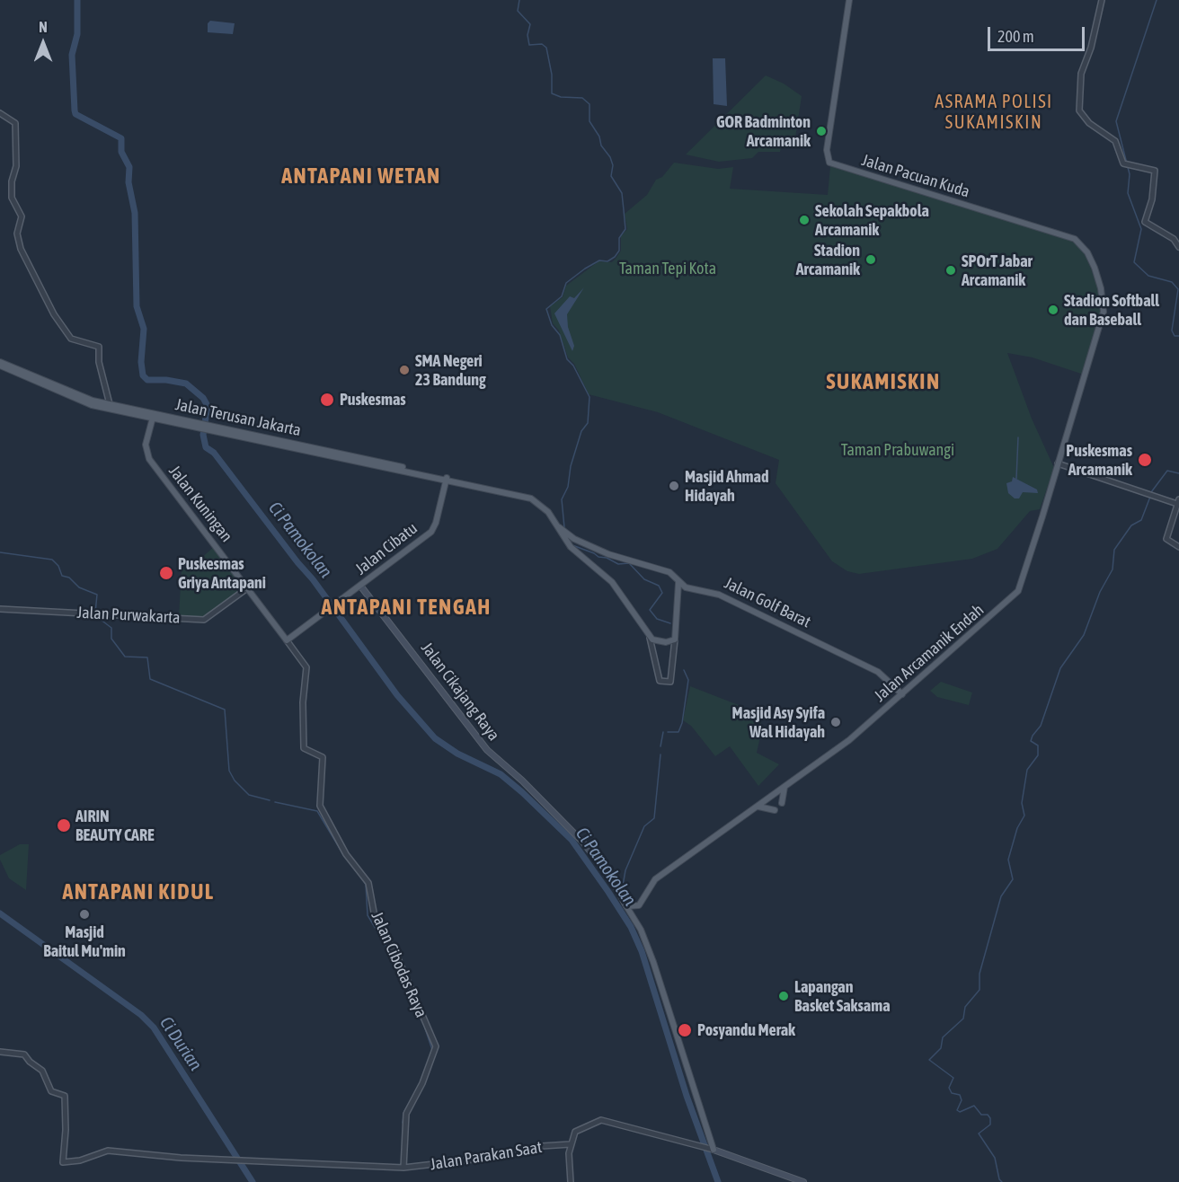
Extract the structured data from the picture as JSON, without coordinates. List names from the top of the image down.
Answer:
{
  "streets": {
    "main road": [
      "Jalan Pacuan Kuda",
      "Jalan Terusan Jakarta",
      "Jalan Kuningan",
      "Jalan Cibatu",
      "Jalan Golf Barat",
      "Jalan Arcamanik Endah",
      "Jalan Cikajang Raya"
    ],
    "street": ["Jalan Purwakarta", "Jalan Cibodas Raya", "Jalan Parakan Saat"]
  },
  "crossings": [
    ["Jalan Pacuan Kuda", "Jalan Arcamanik Endah"],
    ["Jalan Terusan Jakarta", "Jalan Kuningan"],
    ["Jalan Terusan Jakarta", "Jalan Cibatu"],
    ["Jalan Terusan Jakarta", "Jalan Golf Barat"],
    ["Jalan Kuningan", "Jalan Cibatu"],
    ["Jalan Kuningan", "Jalan Purwakarta"],
    ["Jalan Kuningan", "Jalan Cibodas Raya"],
    ["Jalan Cibatu", "Jalan Cikajang Raya"],
    ["Jalan Golf Barat", "Jalan Arcamanik Endah"],
    ["Jalan Arcamanik Endah", "Jalan Cikajang Raya"],
    ["Jalan Cibodas Raya", "Jalan Parakan Saat"]
  ],
  "districts": [
    "ASRAMA POLISI SUKAMISKIN",
    "ANTAPANI WETAN",
    "SUKAMISKIN",
    "ANTAPANI TENGAH",
    "ANTAPANI KIDUL"
  ],
  "water": ["Ci Pamokolan", "Ci Durian"],
  "parks": ["Taman Tepi Kota", "Taman Prabuwangi"],
  "places": [
    "GOR Badminton Arcamanik",
    "Sekolah Sepakbola Arcamanik",
    "Stadion Arcamanik",
    "SPOrT Jabar Arcamanik",
    "Stadion Softball dan Baseball",
    "SMA Negeri 23 Bandung",
    "Puskesmas",
    "Puskesmas Arcamanik",
    "Masjid Ahmad Hidayah",
    "Puskesmas Griya Antapani",
    "Masjid Asy Syifa Wal Hidayah",
    "AIRIN BEAUTY CARE",
    "Masjid Baitul Mu'min",
    "Lapangan Basket Saksama",
    "Posyandu Merak"
  ],
  "scale_bar": "200 m",
  "north": "top"
}
